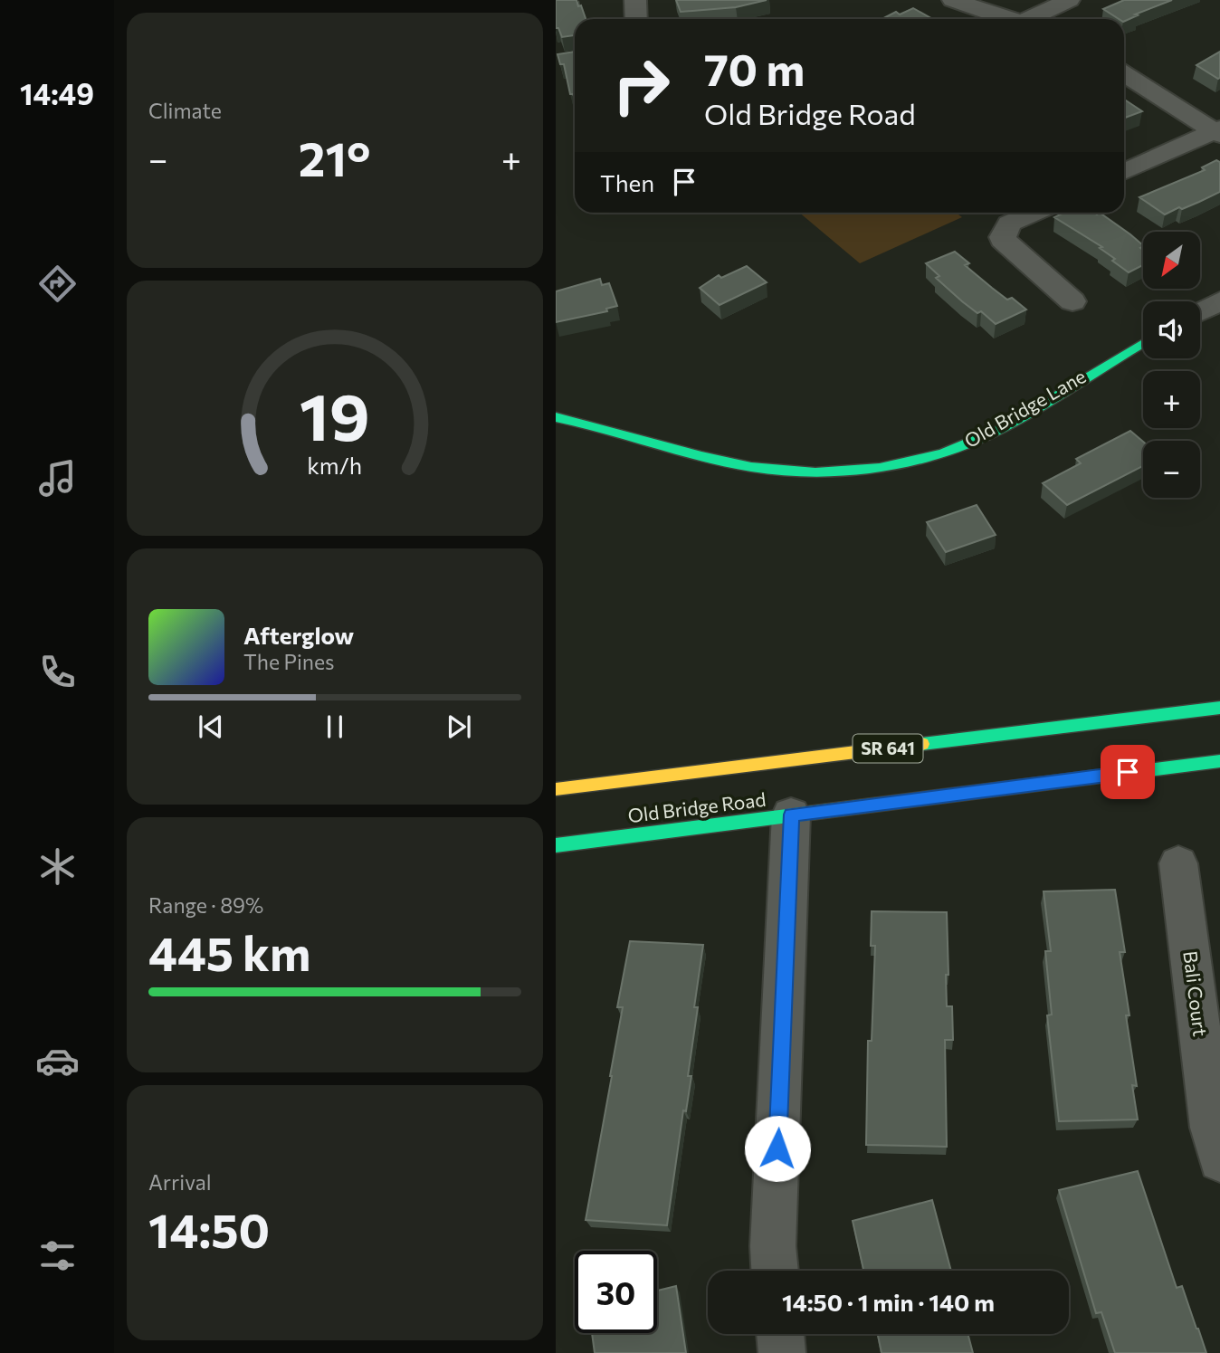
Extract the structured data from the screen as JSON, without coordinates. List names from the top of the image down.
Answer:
{
  "streets": {
    "main road": ["Old Bridge Lane", "SR 641", "Old Bridge Road"],
    "street": ["Bali Court"]
  },
  "north": "bottom left",
  "page": {
    "tabs": "14:49",
    "tile": [
      "Climate",
      ["Range · 89%", "445 km"],
      ["Arrival", "14:50"]
    ],
    "turn": ["70 m", "Old Bridge Road"],
    "heat": ["−", "21°", "+"],
    "then": "Then",
    "map_buttons": ["+", "−"],
    "song": ["Afterglow", "The Pines"],
    "limit": "30",
    "trip": "14:50 · 1 min · 140 m",
    "gauge": ["19", "km/h"]
  }
}
